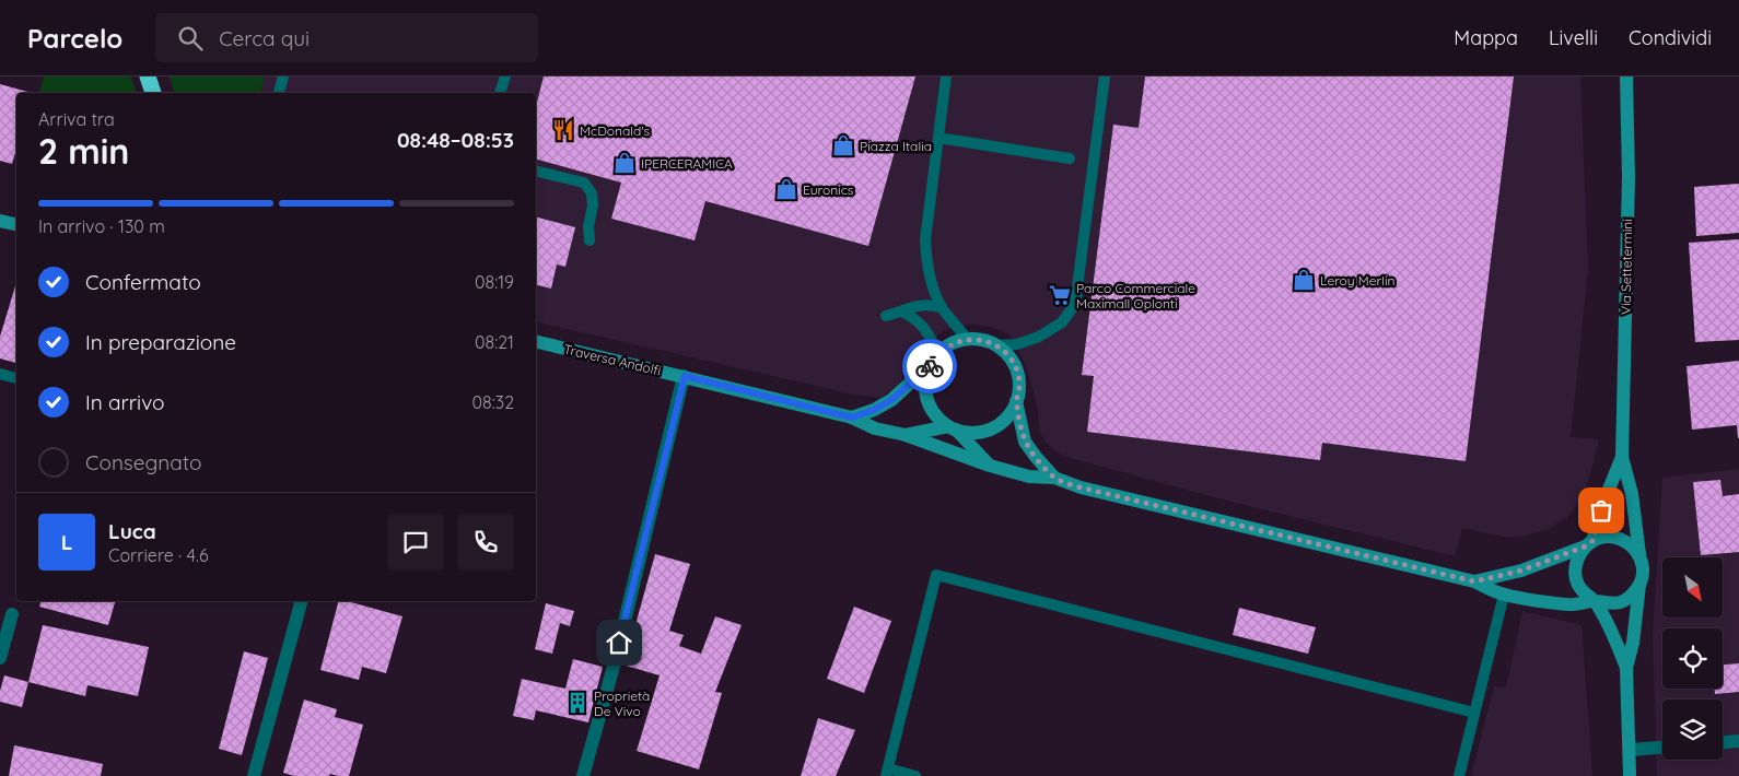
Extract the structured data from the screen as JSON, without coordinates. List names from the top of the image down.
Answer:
{
  "streets": {
    "street": ["Via Settetermini", "Traversa Andolfi"]
  },
  "crossings": [
    ["Via Settetermini", "Traversa Andolfi"]
  ],
  "places": {
    "restaurant": ["McDonald's"],
    "shop": [
      "Piazza Italia",
      "IPERCERAMICA",
      "Euronics",
      "Leroy Merlin"
    ],
    "supermarket": ["Parco Commerciale Maximall Oplonti"],
    "building": ["Proprietà De Vivo"]
  },
  "north": "bottom right",
  "page": {
    "header": "Parcelo",
    "search": "Cerca qui",
    "nav": ["Mappa", "Livelli", "Condividi"],
    "heading": ["2 min", "Arriva tra", "08:48–08:53"],
    "panel": ["Luca", "Corriere · 4.6"],
    "bar": "In arrivo · 130 m",
    "list": [
      ["Confermato", "08:19"],
      ["In preparazione", "08:21"],
      ["In arrivo", "08:32"],
      "Consegnato"
    ],
    "round": "L"
  }
}
